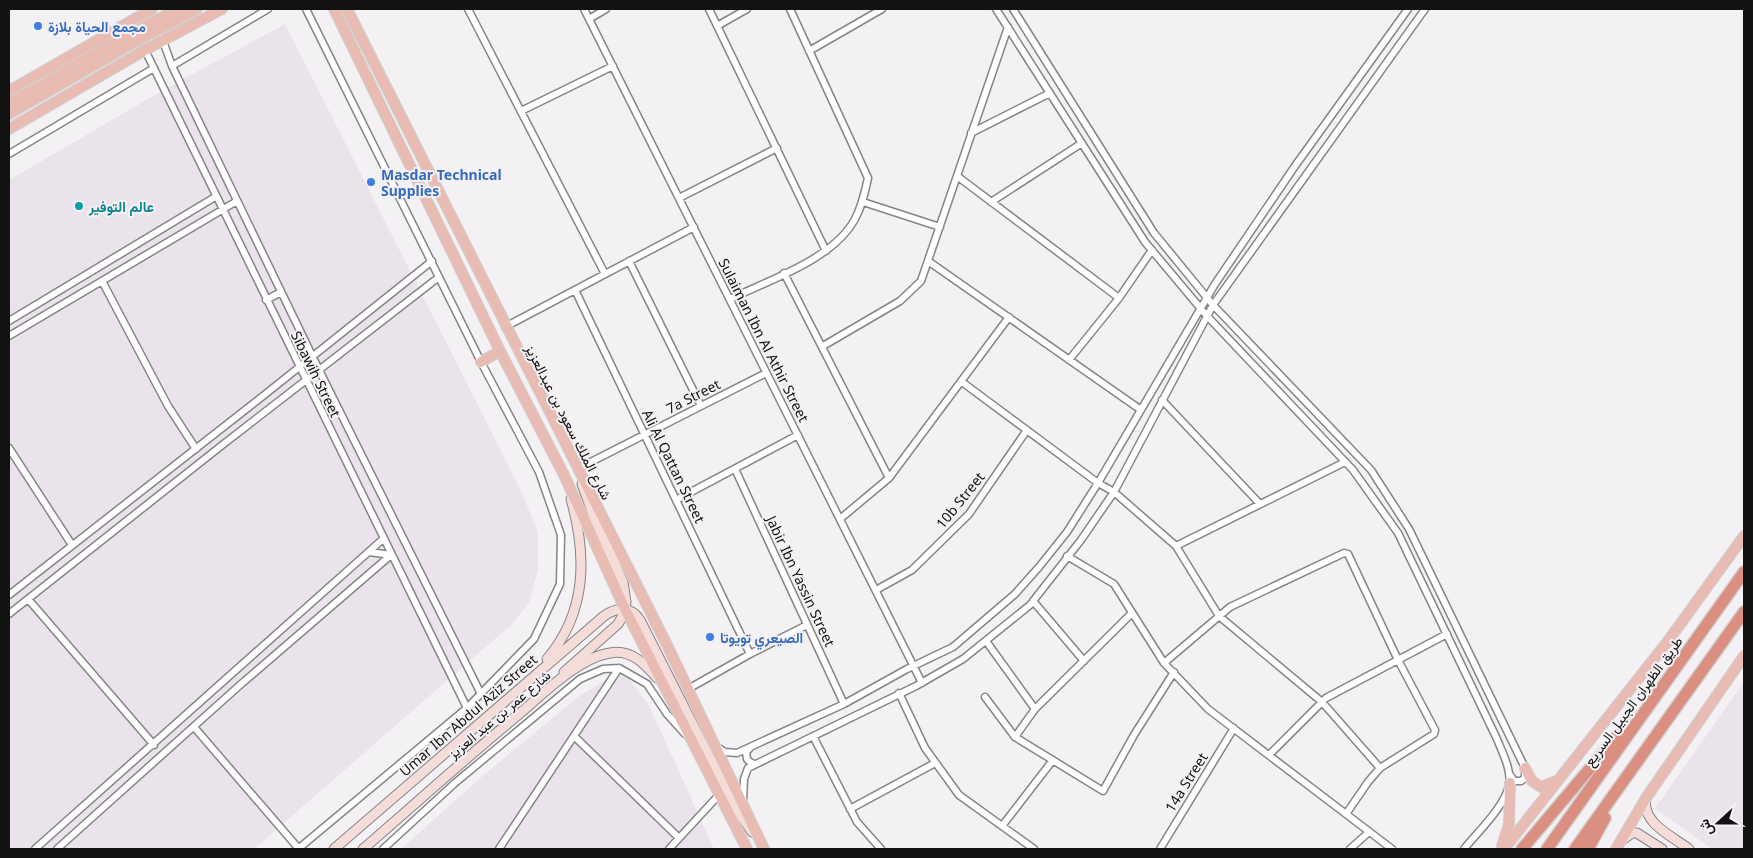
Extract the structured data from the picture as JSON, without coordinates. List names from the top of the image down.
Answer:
{
  "streets": {
    "highway": ["طريق الظهران الجبيل السريع"],
    "main road": ["شارع الملك سعود بن عبدالعزيز", "شارع عمر بن عبد العزيز", "Umar Ibn Abdul Aziz Street"],
    "street": [
      "Sulaiman Ibn Al Athir Street",
      "Sibawih Street",
      "7a Street",
      "Ali Al Qattan Street",
      "10b Street",
      "Jabir Ibn Yassin Street",
      "14a Street"
    ]
  },
  "crossings": [
    ["Sulaiman Ibn Al Athir Street", "7a Street"],
    ["Sulaiman Ibn Al Athir Street", "10b Street"],
    ["7a Street", "شارع الملك سعود بن عبدالعزيز"],
    ["7a Street", "Ali Al Qattan Street"],
    ["شارع الملك سعود بن عبدالعزيز", "شارع عمر بن عبد العزيز"],
    ["شارع الملك سعود بن عبدالعزيز", "Umar Ibn Abdul Aziz Street"]
  ],
  "places": [
    "مجمع الحياة بلازة",
    "Masdar Technical Supplies",
    "عالم التوفير",
    "الصيعري تويوتا"
  ],
  "north": "left"
}
